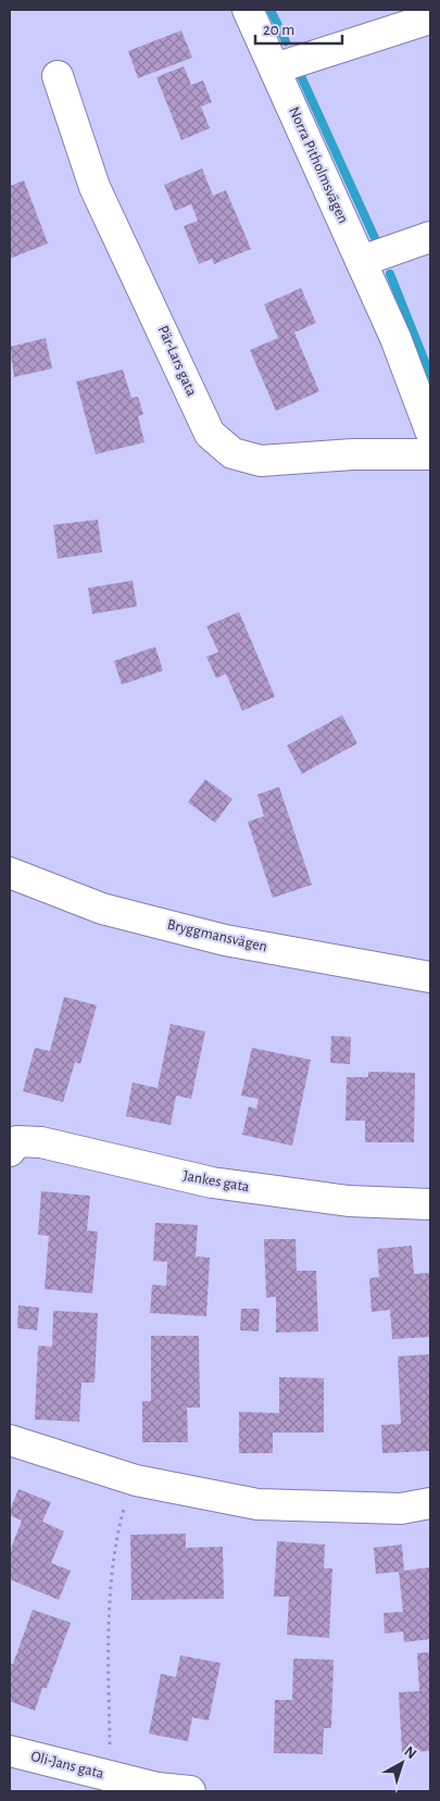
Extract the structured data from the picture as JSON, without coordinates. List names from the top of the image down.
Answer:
{
  "streets": {
    "street": [
      "Norra Pitholmsvägen",
      "Pär-Lars gata",
      "Bryggmansvägen",
      "Jankes gata",
      "Oli-Jans gata"
    ]
  },
  "scale_bar": "20 m",
  "north": "top right"
}
